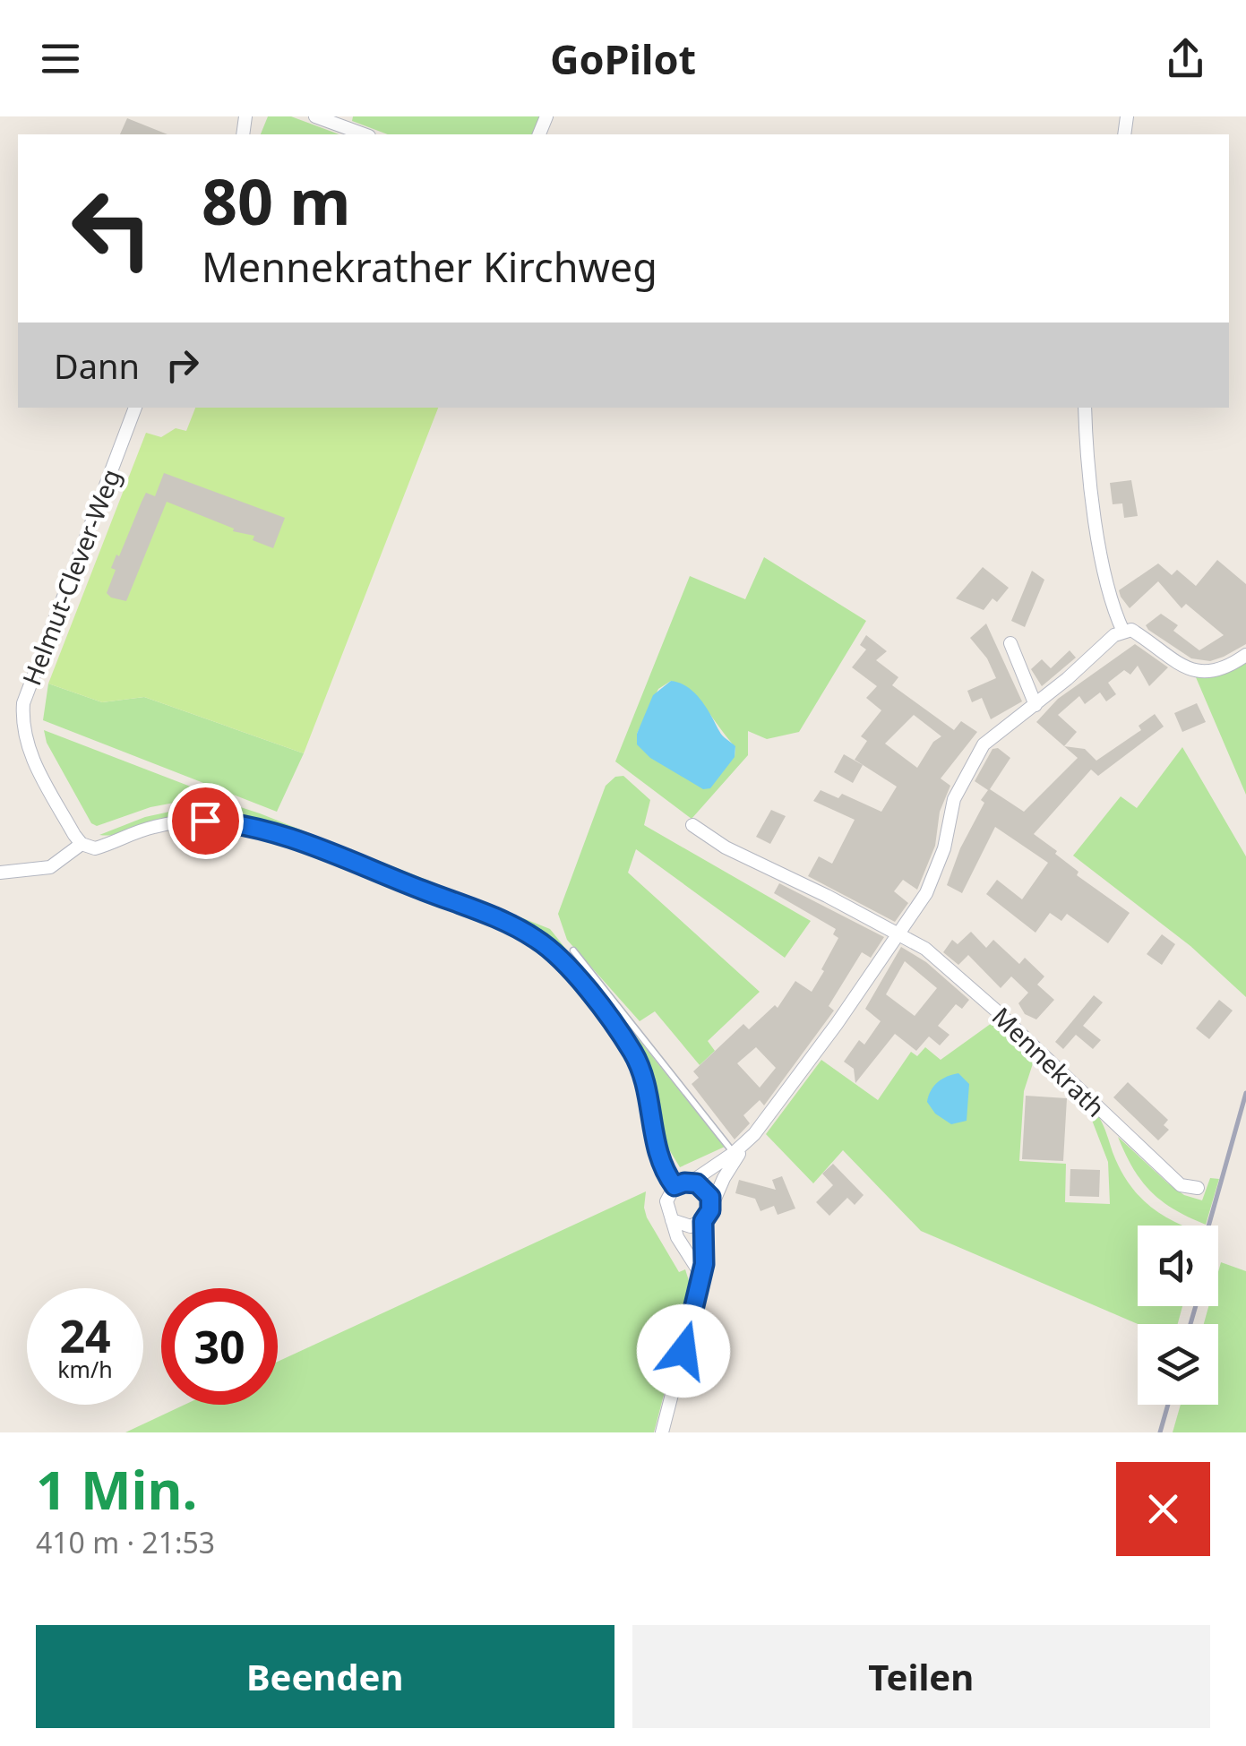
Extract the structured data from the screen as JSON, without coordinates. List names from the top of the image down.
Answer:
{
  "streets": {
    "street": ["Helmut-Clever-Weg", "Mennekrath"]
  },
  "page": {
    "header": "GoPilot",
    "turn": ["80 m", "Mennekrather Kirchweg"],
    "then": "Dann",
    "speed": "24 km/h",
    "limit": "30",
    "heading": ["1 Min.", "410 m · 21:53"],
    "buttons": ["Beenden", "Teilen"]
  }
}
